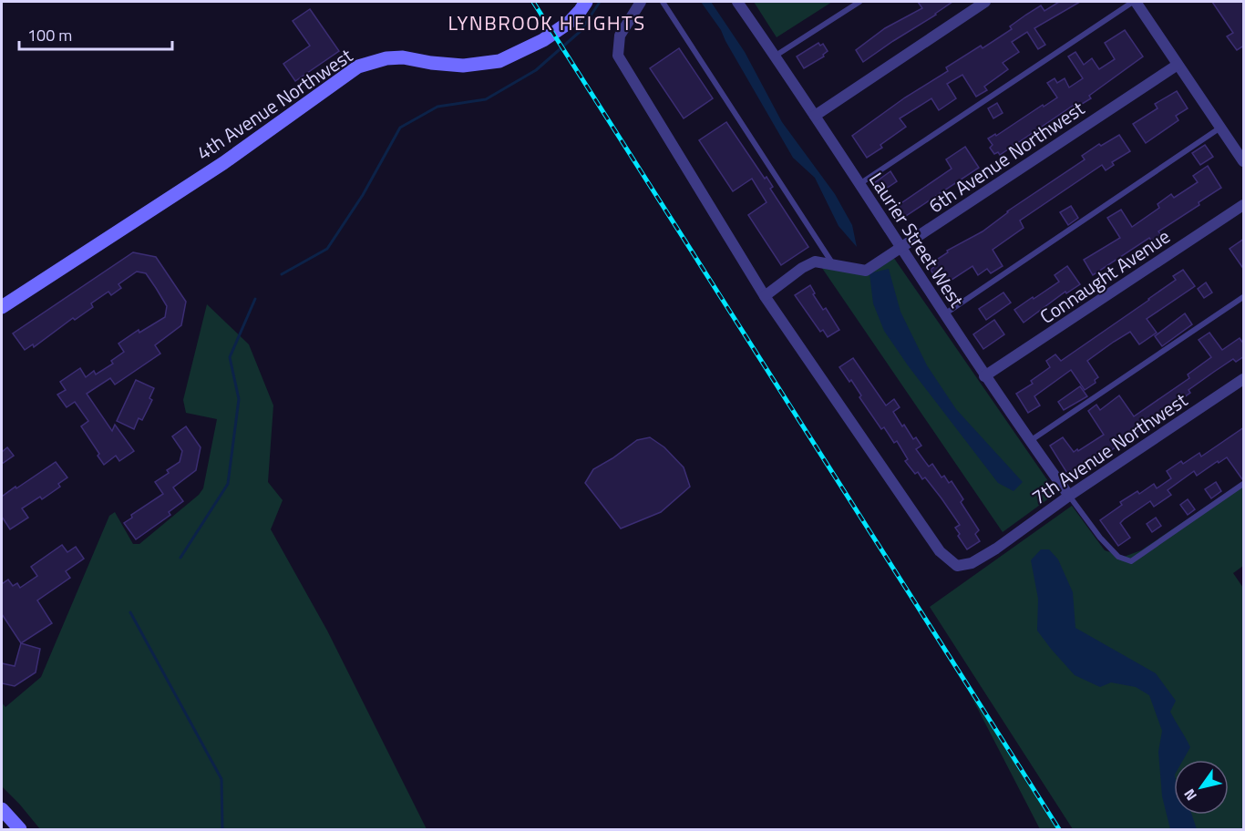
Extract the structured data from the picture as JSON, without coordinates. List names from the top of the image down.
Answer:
{
  "streets": {
    "street": [
      "4th Avenue Northwest",
      "6th Avenue Northwest",
      "Laurier Street West",
      "Connaught Avenue",
      "7th Avenue Northwest"
    ]
  },
  "crossings": [
    ["6th Avenue Northwest", "Laurier Street West"],
    ["6th Avenue Northwest", "7th Avenue Northwest"],
    ["Laurier Street West", "Connaught Avenue"],
    ["Laurier Street West", "7th Avenue Northwest"]
  ],
  "districts": ["LYNBROOK HEIGHTS"],
  "scale_bar": "100 m",
  "north": "bottom left"
}
